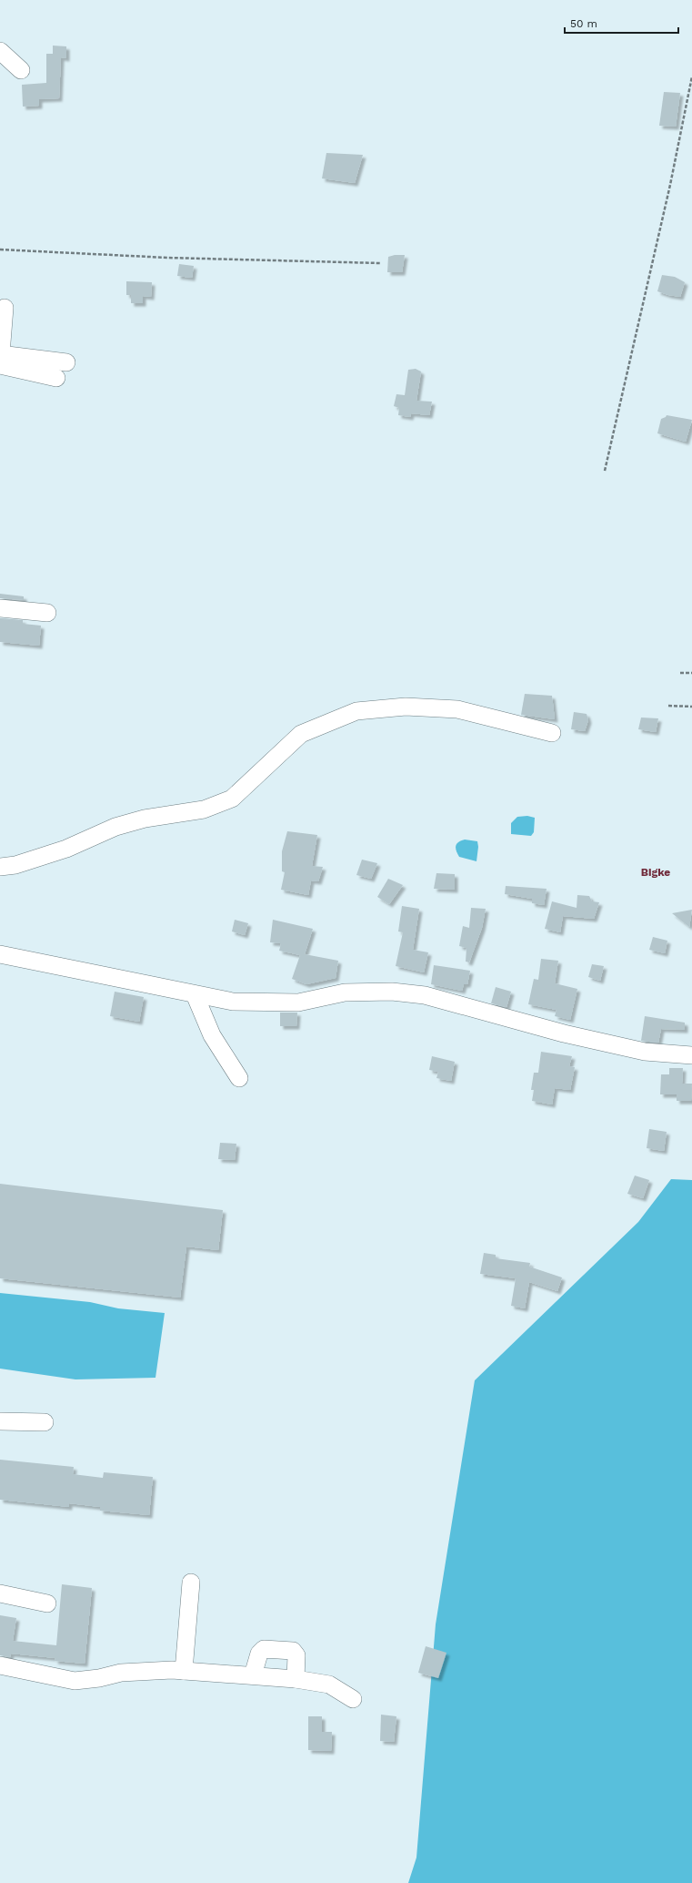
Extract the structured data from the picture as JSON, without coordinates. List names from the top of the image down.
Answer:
{
  "districts": ["Bigke"],
  "scale_bar": "50 m"
}
